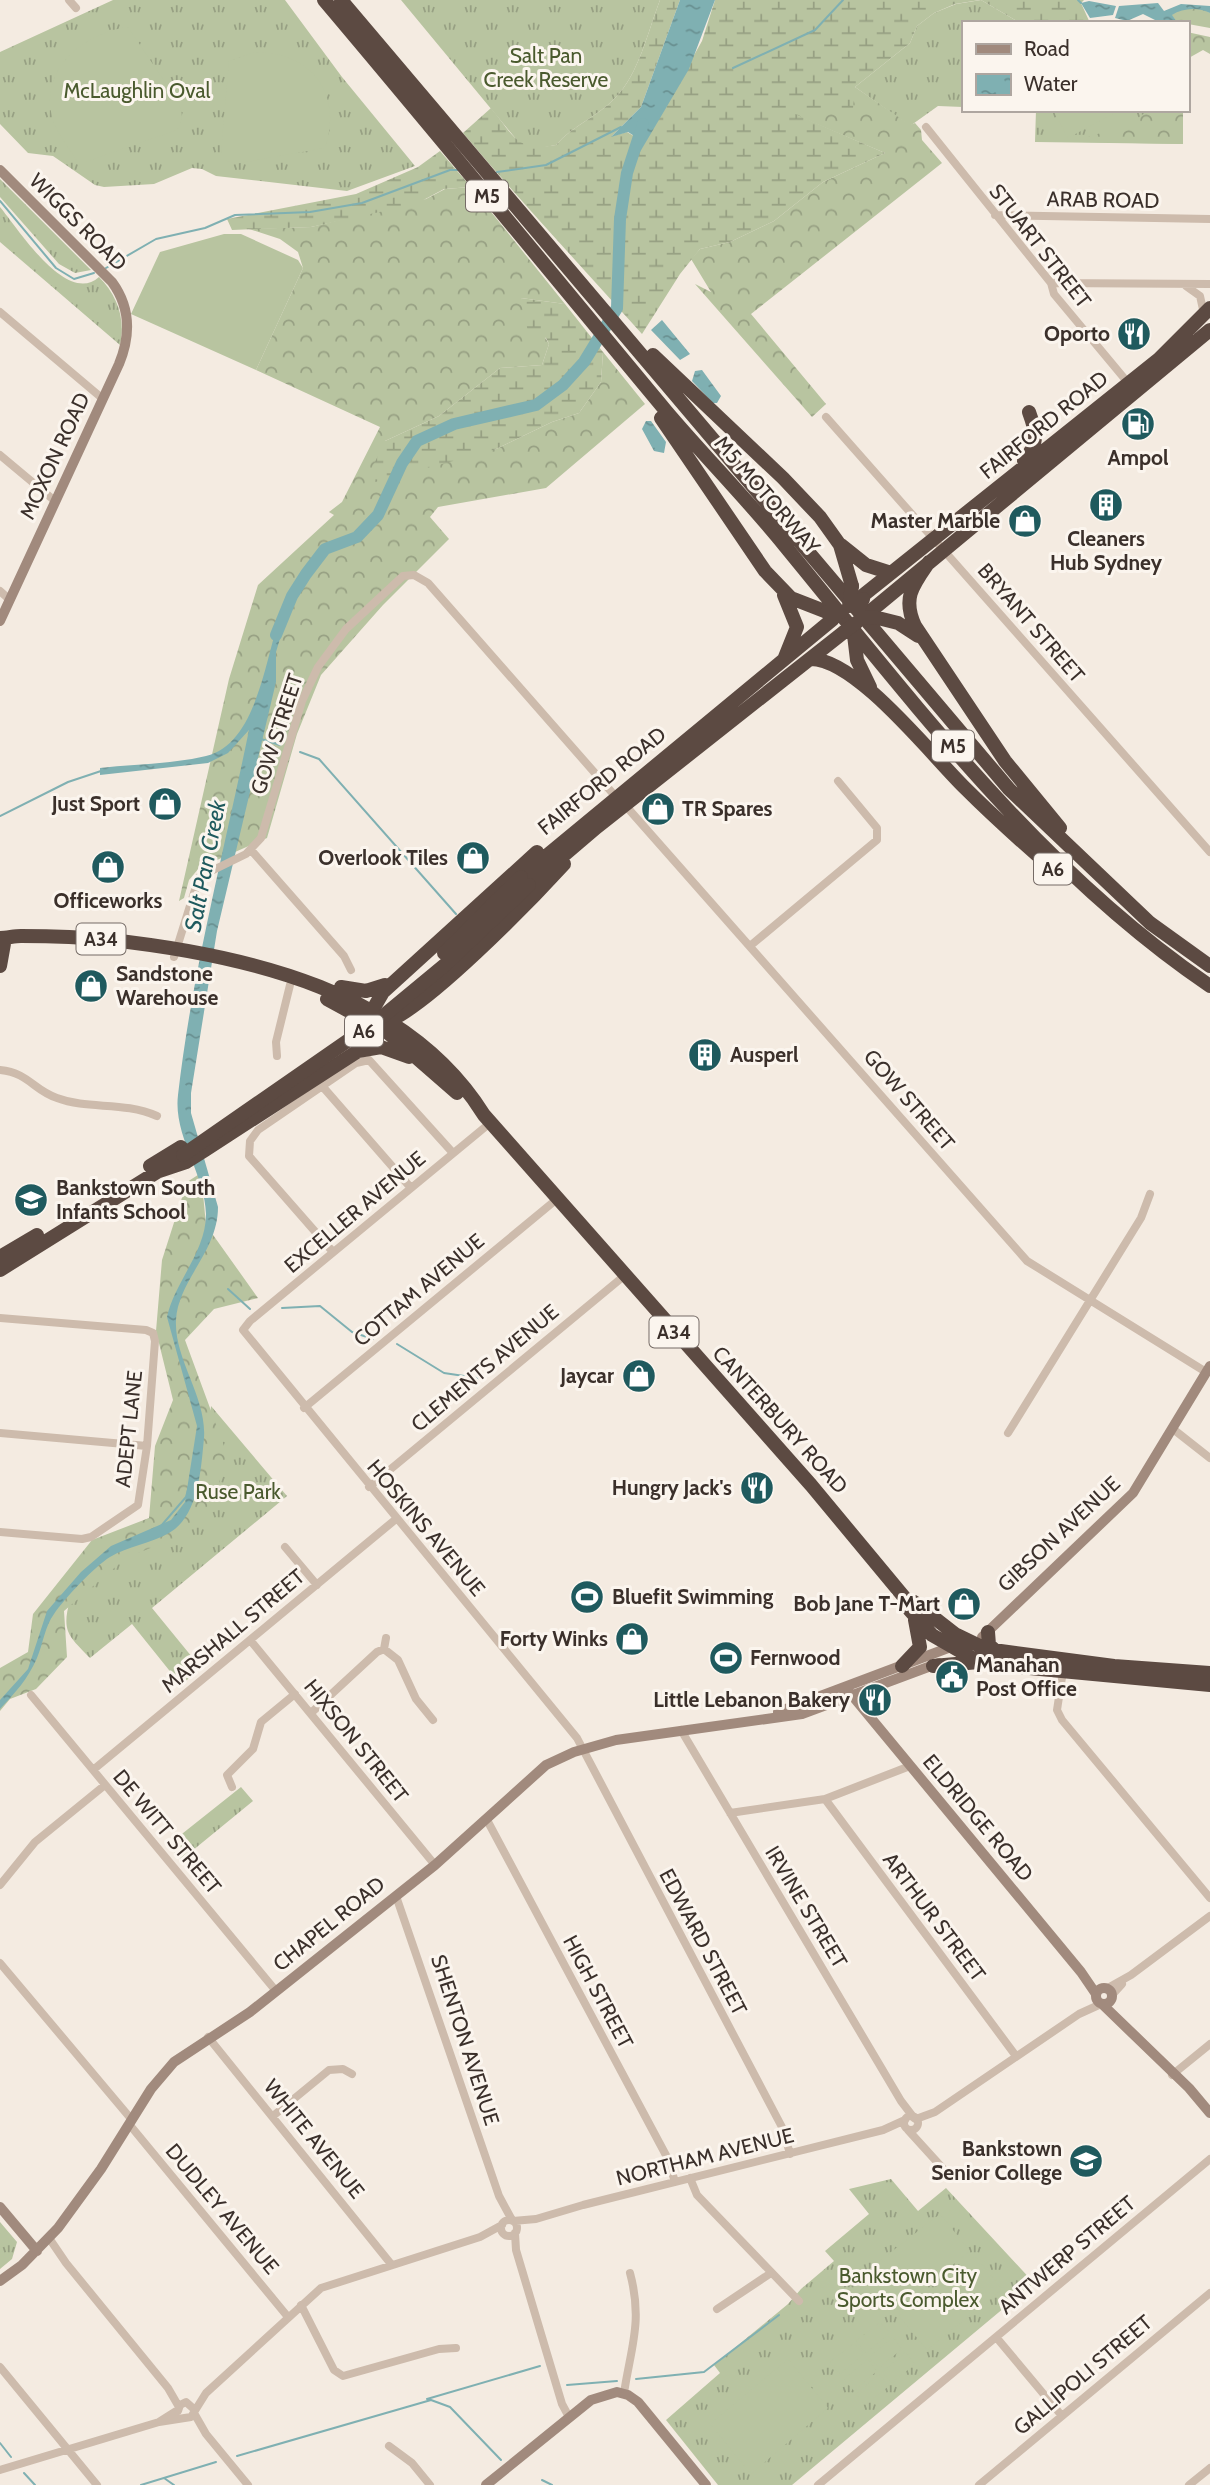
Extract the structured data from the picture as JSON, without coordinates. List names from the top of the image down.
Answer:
{
  "streets": {
    "highway": [
      "M5",
      "FAIRFORD ROAD",
      "M5 MOTORWAY",
      "A6",
      "A34",
      "CANTERBURY ROAD"
    ],
    "main road": [
      "WIGGS ROAD",
      "MOXON ROAD",
      "GIBSON AVENUE",
      "ELDRIDGE ROAD",
      "CHAPEL ROAD"
    ],
    "street": [
      "ARAB ROAD",
      "STUART STREET",
      "BRYANT STREET",
      "GOW STREET",
      "EXCELLER AVENUE",
      "COTTAM AVENUE",
      "CLEMENTS AVENUE",
      "ADEPT LANE",
      "HOSKINS AVENUE",
      "MARSHALL STREET",
      "HIXSON STREET",
      "DE WITT STREET",
      "IRVINE STREET",
      "ARTHUR STREET",
      "EDWARD STREET",
      "HIGH STREET",
      "SHENTON AVENUE",
      "WHITE AVENUE",
      "NORTHAM AVENUE",
      "DUDLEY AVENUE",
      "ANTWERP STREET",
      "GALLIPOLI STREET"
    ]
  },
  "crossings": [
    ["M5", "FAIRFORD ROAD"],
    ["M5", "M5 MOTORWAY"],
    ["M5", "A6"],
    ["ARAB ROAD", "STUART STREET"],
    ["WIGGS ROAD", "MOXON ROAD"],
    ["STUART STREET", "FAIRFORD ROAD"],
    ["FAIRFORD ROAD", "BRYANT STREET"],
    ["FAIRFORD ROAD", "GOW STREET"],
    ["FAIRFORD ROAD", "A6"],
    ["M5 MOTORWAY", "A6"],
    ["GOW STREET", "GIBSON AVENUE"],
    ["A6", "CANTERBURY ROAD"],
    ["EXCELLER AVENUE", "CANTERBURY ROAD"],
    ["EXCELLER AVENUE", "HOSKINS AVENUE"],
    ["COTTAM AVENUE", "CANTERBURY ROAD"],
    ["COTTAM AVENUE", "HOSKINS AVENUE"],
    ["CLEMENTS AVENUE", "CANTERBURY ROAD"],
    ["CLEMENTS AVENUE", "HOSKINS AVENUE"],
    ["CANTERBURY ROAD", "GIBSON AVENUE"],
    ["CANTERBURY ROAD", "CHAPEL ROAD"],
    ["HOSKINS AVENUE", "MARSHALL STREET"],
    ["HOSKINS AVENUE", "CHAPEL ROAD"],
    ["HOSKINS AVENUE", "EDWARD STREET"],
    ["GIBSON AVENUE", "CHAPEL ROAD"],
    ["MARSHALL STREET", "HIXSON STREET"],
    ["MARSHALL STREET", "DE WITT STREET"],
    ["HIXSON STREET", "CHAPEL ROAD"],
    ["ELDRIDGE ROAD", "CHAPEL ROAD"],
    ["ELDRIDGE ROAD", "NORTHAM AVENUE"],
    ["DE WITT STREET", "CHAPEL ROAD"],
    ["IRVINE STREET", "CHAPEL ROAD"],
    ["IRVINE STREET", "NORTHAM AVENUE"],
    ["ARTHUR STREET", "NORTHAM AVENUE"],
    ["CHAPEL ROAD", "EDWARD STREET"],
    ["CHAPEL ROAD", "HIGH STREET"],
    ["CHAPEL ROAD", "SHENTON AVENUE"],
    ["CHAPEL ROAD", "WHITE AVENUE"],
    ["CHAPEL ROAD", "DUDLEY AVENUE"],
    ["EDWARD STREET", "NORTHAM AVENUE"],
    ["HIGH STREET", "NORTHAM AVENUE"],
    ["SHENTON AVENUE", "NORTHAM AVENUE"],
    ["WHITE AVENUE", "NORTHAM AVENUE"],
    ["NORTHAM AVENUE", "DUDLEY AVENUE"]
  ],
  "water": ["Salt Pan Creek"],
  "parks": [
    "Salt Pan Creek Reserve",
    "McLaughlin Oval",
    "Ruse Park",
    "Bankstown City Sports Complex"
  ],
  "places": {
    "restaurant": ["Oporto", "Hungry Jack's", "Little Lebanon Bakery"],
    "fuel station": ["Ampol"],
    "building": ["Cleaners Hub Sydney", "Ausperl"],
    "shop": [
      "Master Marble",
      "Just Sport",
      "TR Spares",
      "Overlook Tiles",
      "Officeworks",
      "Sandstone Warehouse",
      "Jaycar",
      "Bob Jane T-Mart",
      "Forty Winks"
    ],
    "school or university": ["Bankstown South Infants School", "Bankstown Senior College"],
    "sports": ["Bluefit Swimming", "Fernwood"],
    "public building": ["Manahan Post Office"]
  },
  "legend": ["Road", "Water"]
}
